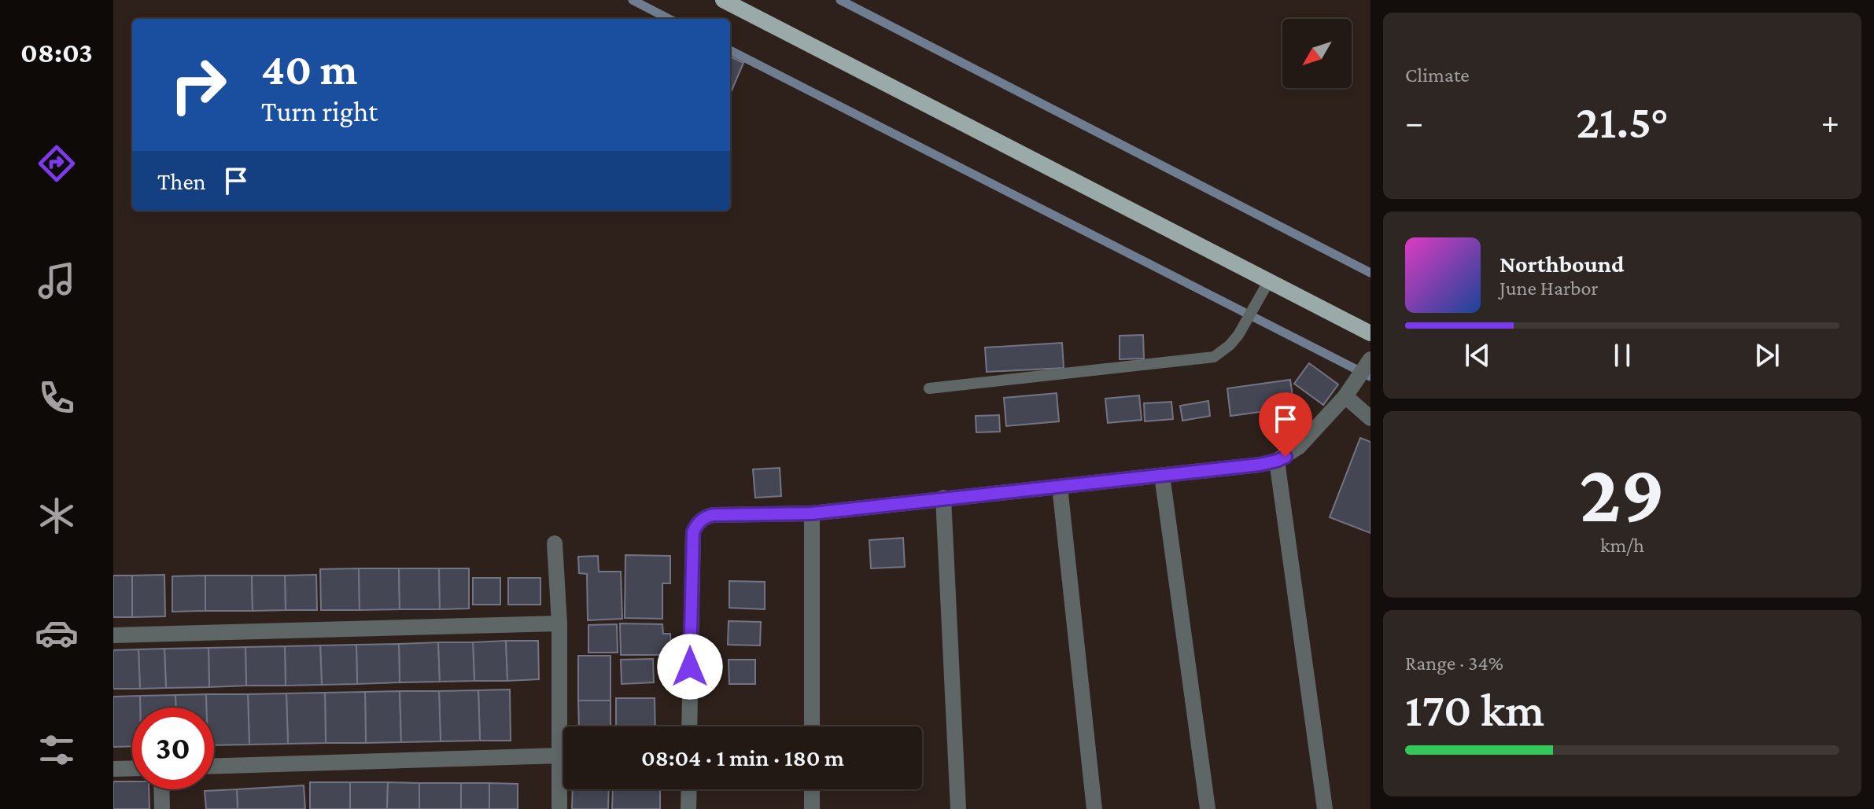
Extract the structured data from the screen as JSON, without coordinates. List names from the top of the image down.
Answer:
{
  "north": "bottom left",
  "page": {
    "tabs": "08:03",
    "tile": [
      "Climate",
      ["29", "km/h"],
      ["Range · 34%", "170 km"]
    ],
    "turn": ["40 m", "Turn right"],
    "heat": ["−", "21.5°", "+"],
    "then": "Then",
    "song": ["Northbound", "June Harbor"],
    "limit": "30",
    "trip": "08:04 · 1 min · 180 m"
  }
}
